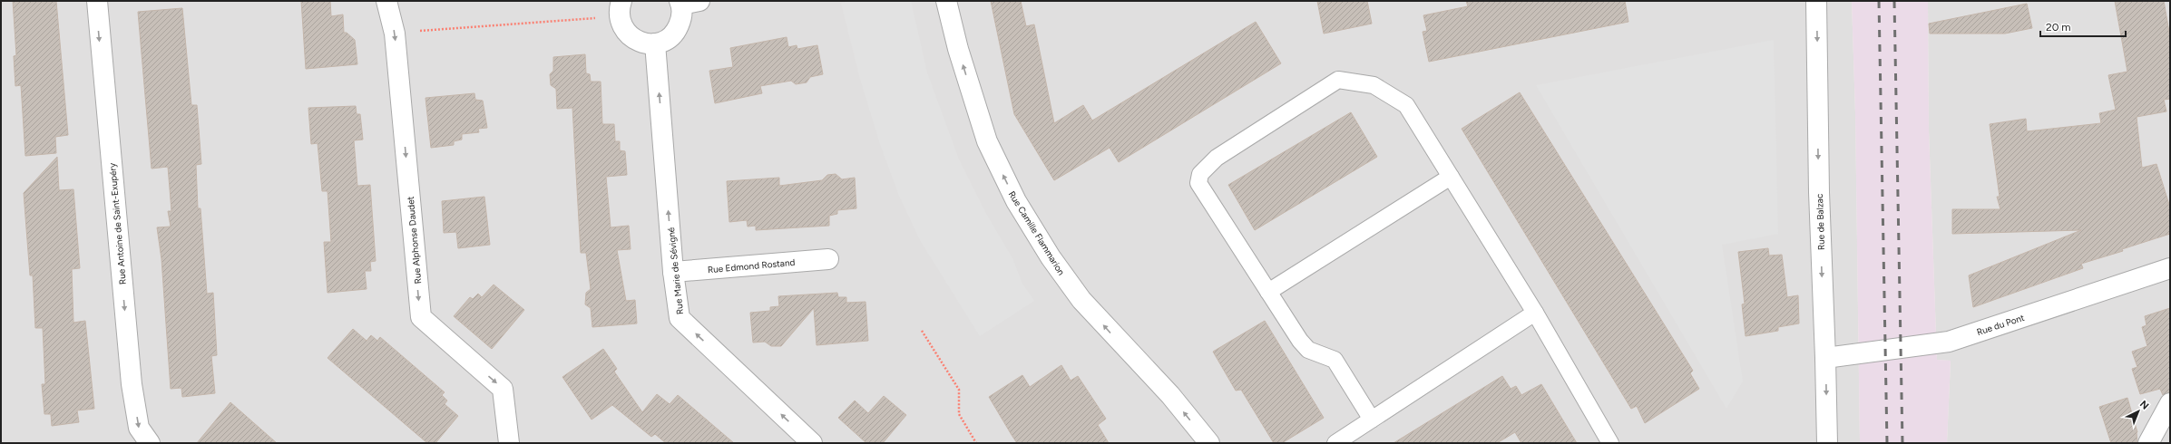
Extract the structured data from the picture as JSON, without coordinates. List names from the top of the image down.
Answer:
{
  "streets": {
    "street": [
      "Rue de Balzac",
      "Rue Antoine de Saint-Exupéry",
      "Rue Camille Flammarion",
      "Rue Alphonse Daudet",
      "Rue Edmond Rostand",
      "Rue Marie de Sévigné",
      "Rue du Pont"
    ]
  },
  "crossings": [
    ["Rue de Balzac", "Rue du Pont"],
    ["Rue Edmond Rostand", "Rue Marie de Sévigné"]
  ],
  "one_way": [
    "Rue de Balzac",
    "Rue Antoine de Saint-Exupéry",
    "Rue Camille Flammarion",
    "Rue Alphonse Daudet",
    "Rue Marie de Sévigné"
  ],
  "scale_bar": "20 m",
  "north": "top right"
}
